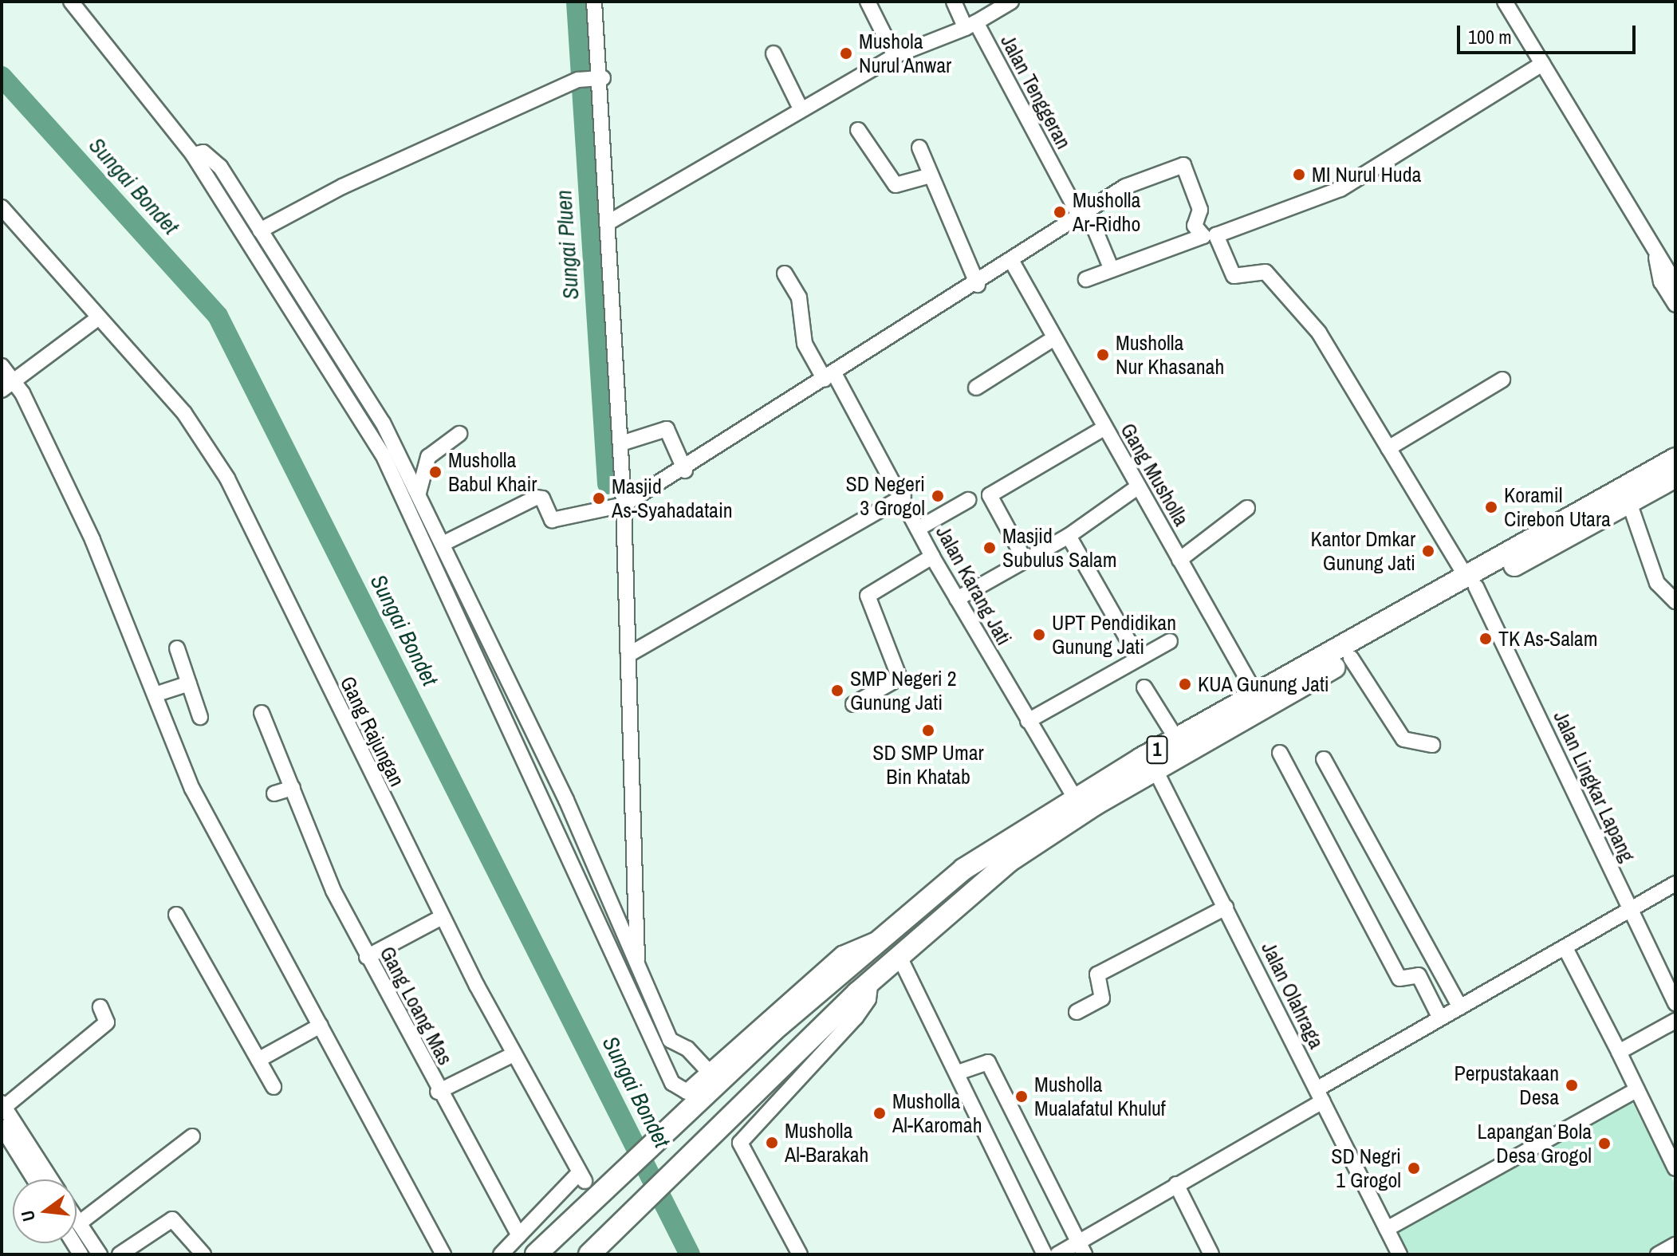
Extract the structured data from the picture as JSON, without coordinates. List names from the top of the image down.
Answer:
{
  "streets": {
    "highway": ["1"],
    "street": [
      "Jalan Tenggeran",
      "Gang Musholla",
      "Jalan Karang Jati",
      "Gang Rajungan",
      "Jalan Lingkar Lapang",
      "Jalan Olahraga",
      "Gang Loang Mas"
    ]
  },
  "crossings": [
    ["Gang Musholla", "1"],
    ["Jalan Karang Jati", "1"],
    ["Gang Rajungan", "Gang Loang Mas"],
    ["1", "Jalan Lingkar Lapang"],
    ["1", "Jalan Olahraga"]
  ],
  "water": ["Sungai Bondet", "Sungai Pluen"],
  "places": [
    "Mushola Nurul Anwar",
    "MI Nurul Huda",
    "Musholla Ar-Ridho",
    "Musholla Nur Khasanah",
    "Musholla Babul Khair",
    "SD Negeri 3 Grogol",
    "Masjid As-Syahadatain",
    "Koramil Cirebon Utara",
    "Masjid Subulus Salam",
    "Kantor Dmkar Gunung Jati",
    "UPT Pendidikan Gunung Jati",
    "TK As-Salam",
    "KUA Gunung Jati",
    "SMP Negeri 2 Gunung Jati",
    "SD SMP Umar Bin Khatab",
    "Perpustakaan Desa",
    "Musholla Mualafatul Khuluf",
    "Musholla Al-Karomah",
    "Musholla Al-Barakah",
    "Lapangan Bola Desa Grogol",
    "SD Negri 1 Grogol"
  ],
  "scale_bar": "100 m",
  "north": "left"
}
